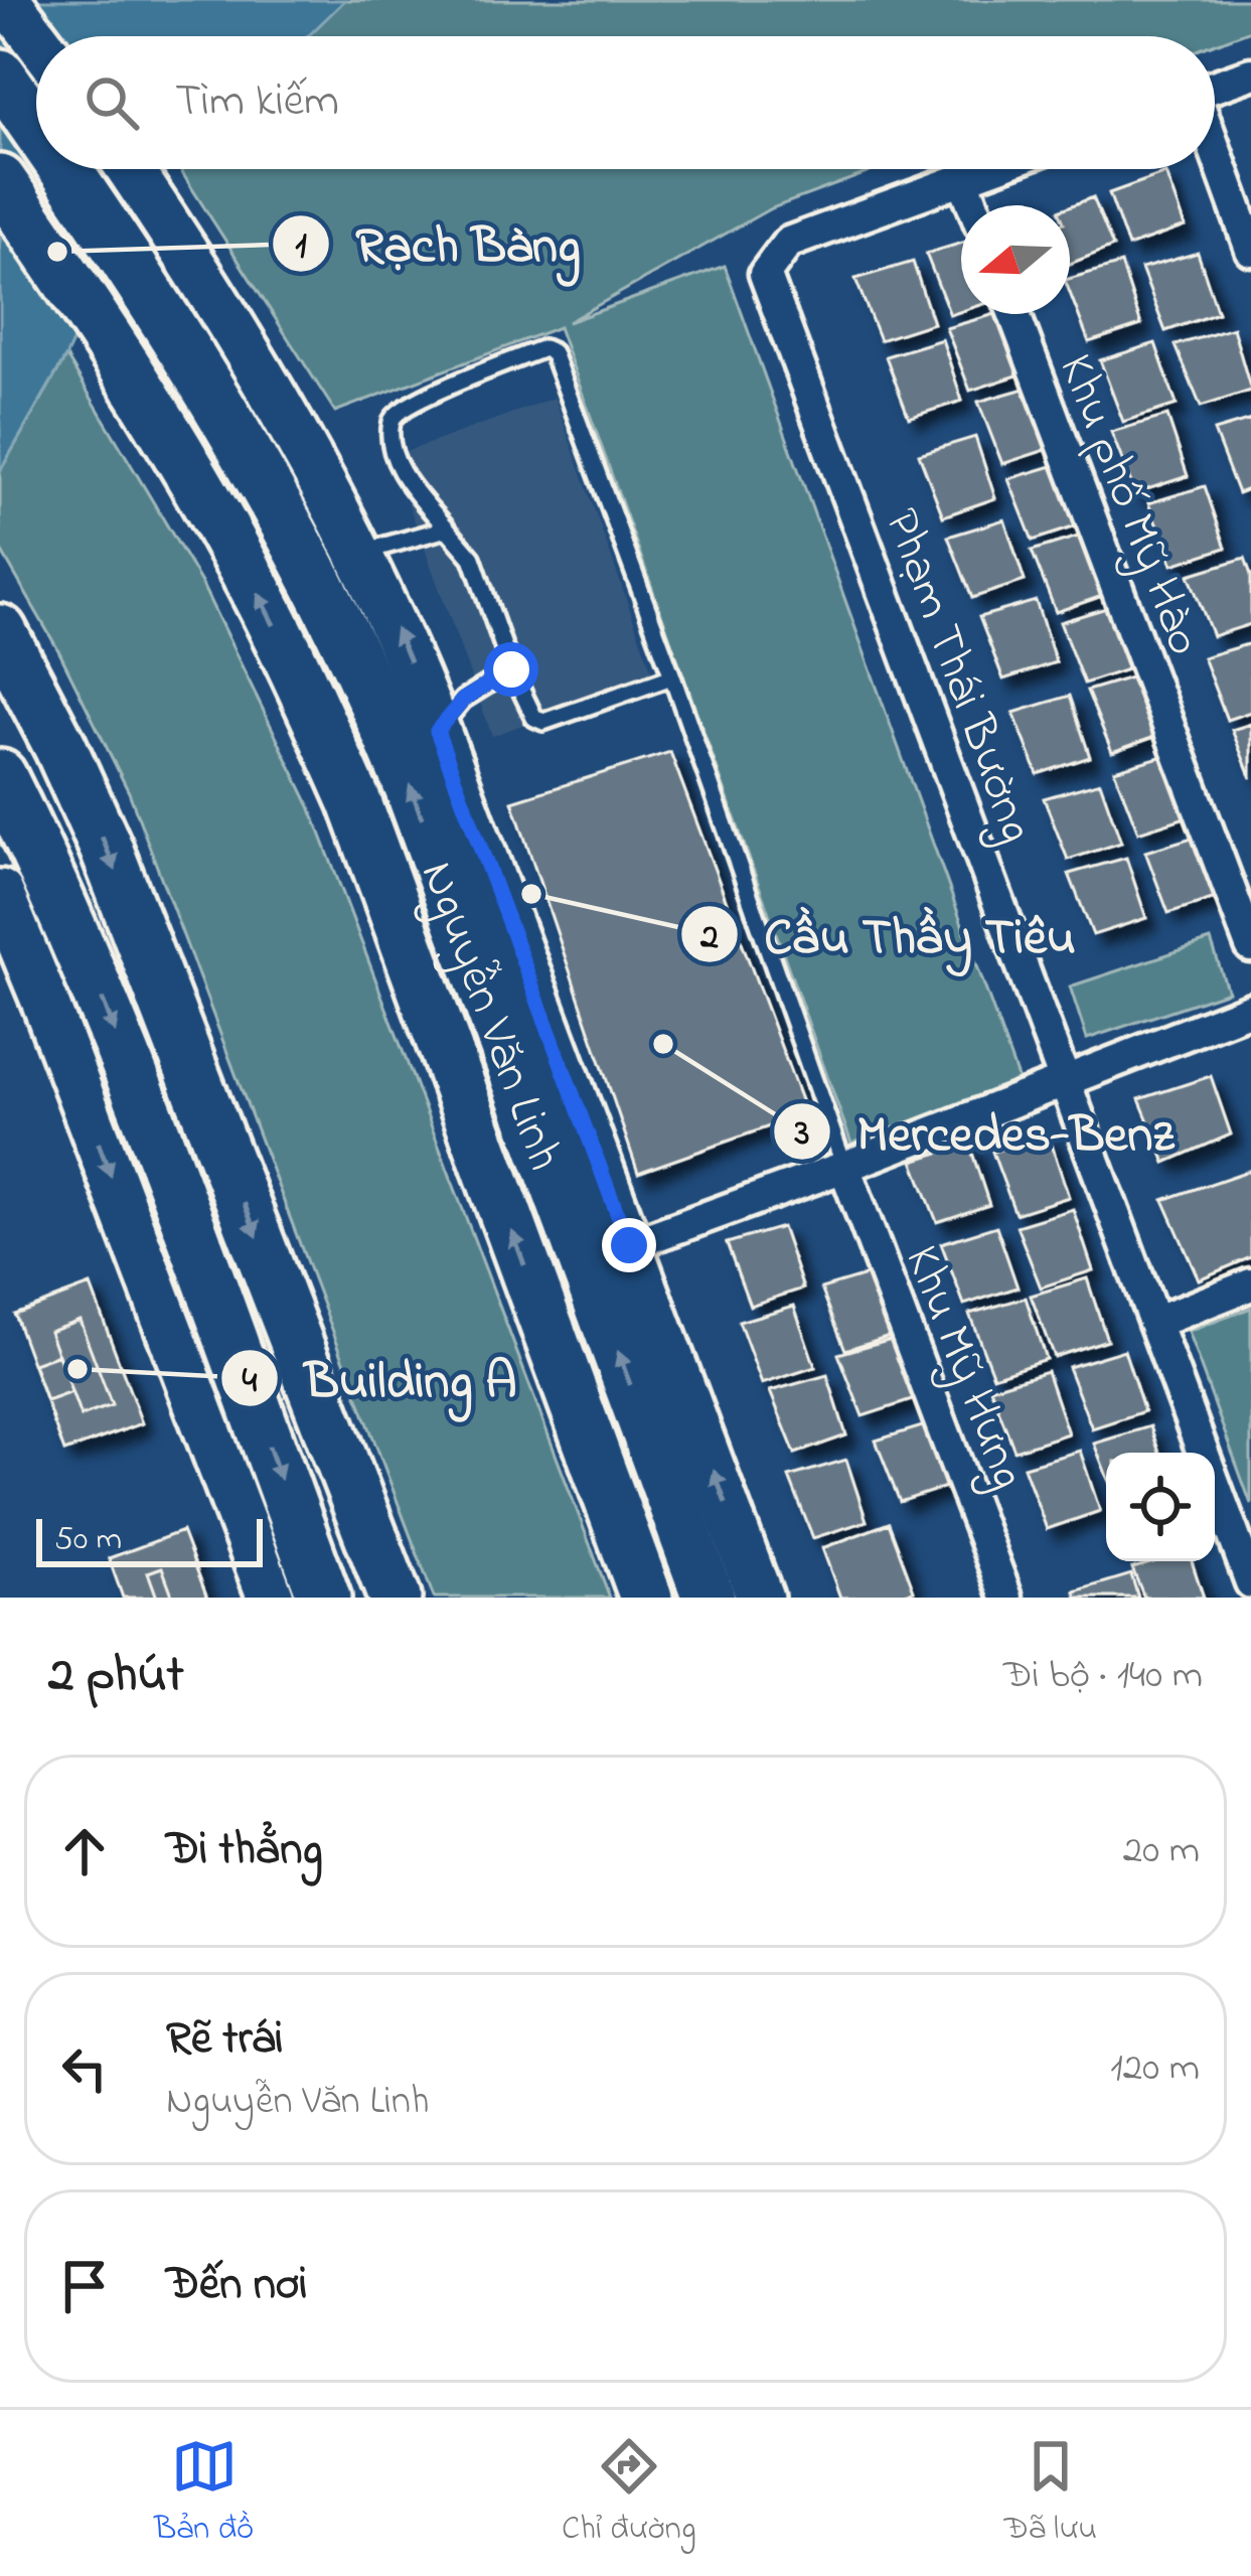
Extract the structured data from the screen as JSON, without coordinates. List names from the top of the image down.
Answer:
{
  "streets": {
    "highway": ["Nguyễn Văn Linh"],
    "street": ["Khu phố Mỹ Hào", "Phạm Thái Bường", "Khu Mỹ Hưng"]
  },
  "places": [
    "Rạch Bàng",
    "Cầu Thầy Tiêu",
    "Mercedes-Benz",
    "Building A"
  ],
  "scale_bar": "50 m",
  "north": "left",
  "page": {
    "search": "Tìm kiếm",
    "scale": "50 m",
    "heading": ["2 phút", "Đi bộ · 140 m"],
    "list": [
      ["Đi thẳng", "20 m"],
      ["Rẽ trái", "Nguyễn Văn Linh", "120 m"],
      "Đến nơi"
    ],
    "nav": ["Bản đồ", "Chỉ đường", "Đã lưu"]
  }
}
